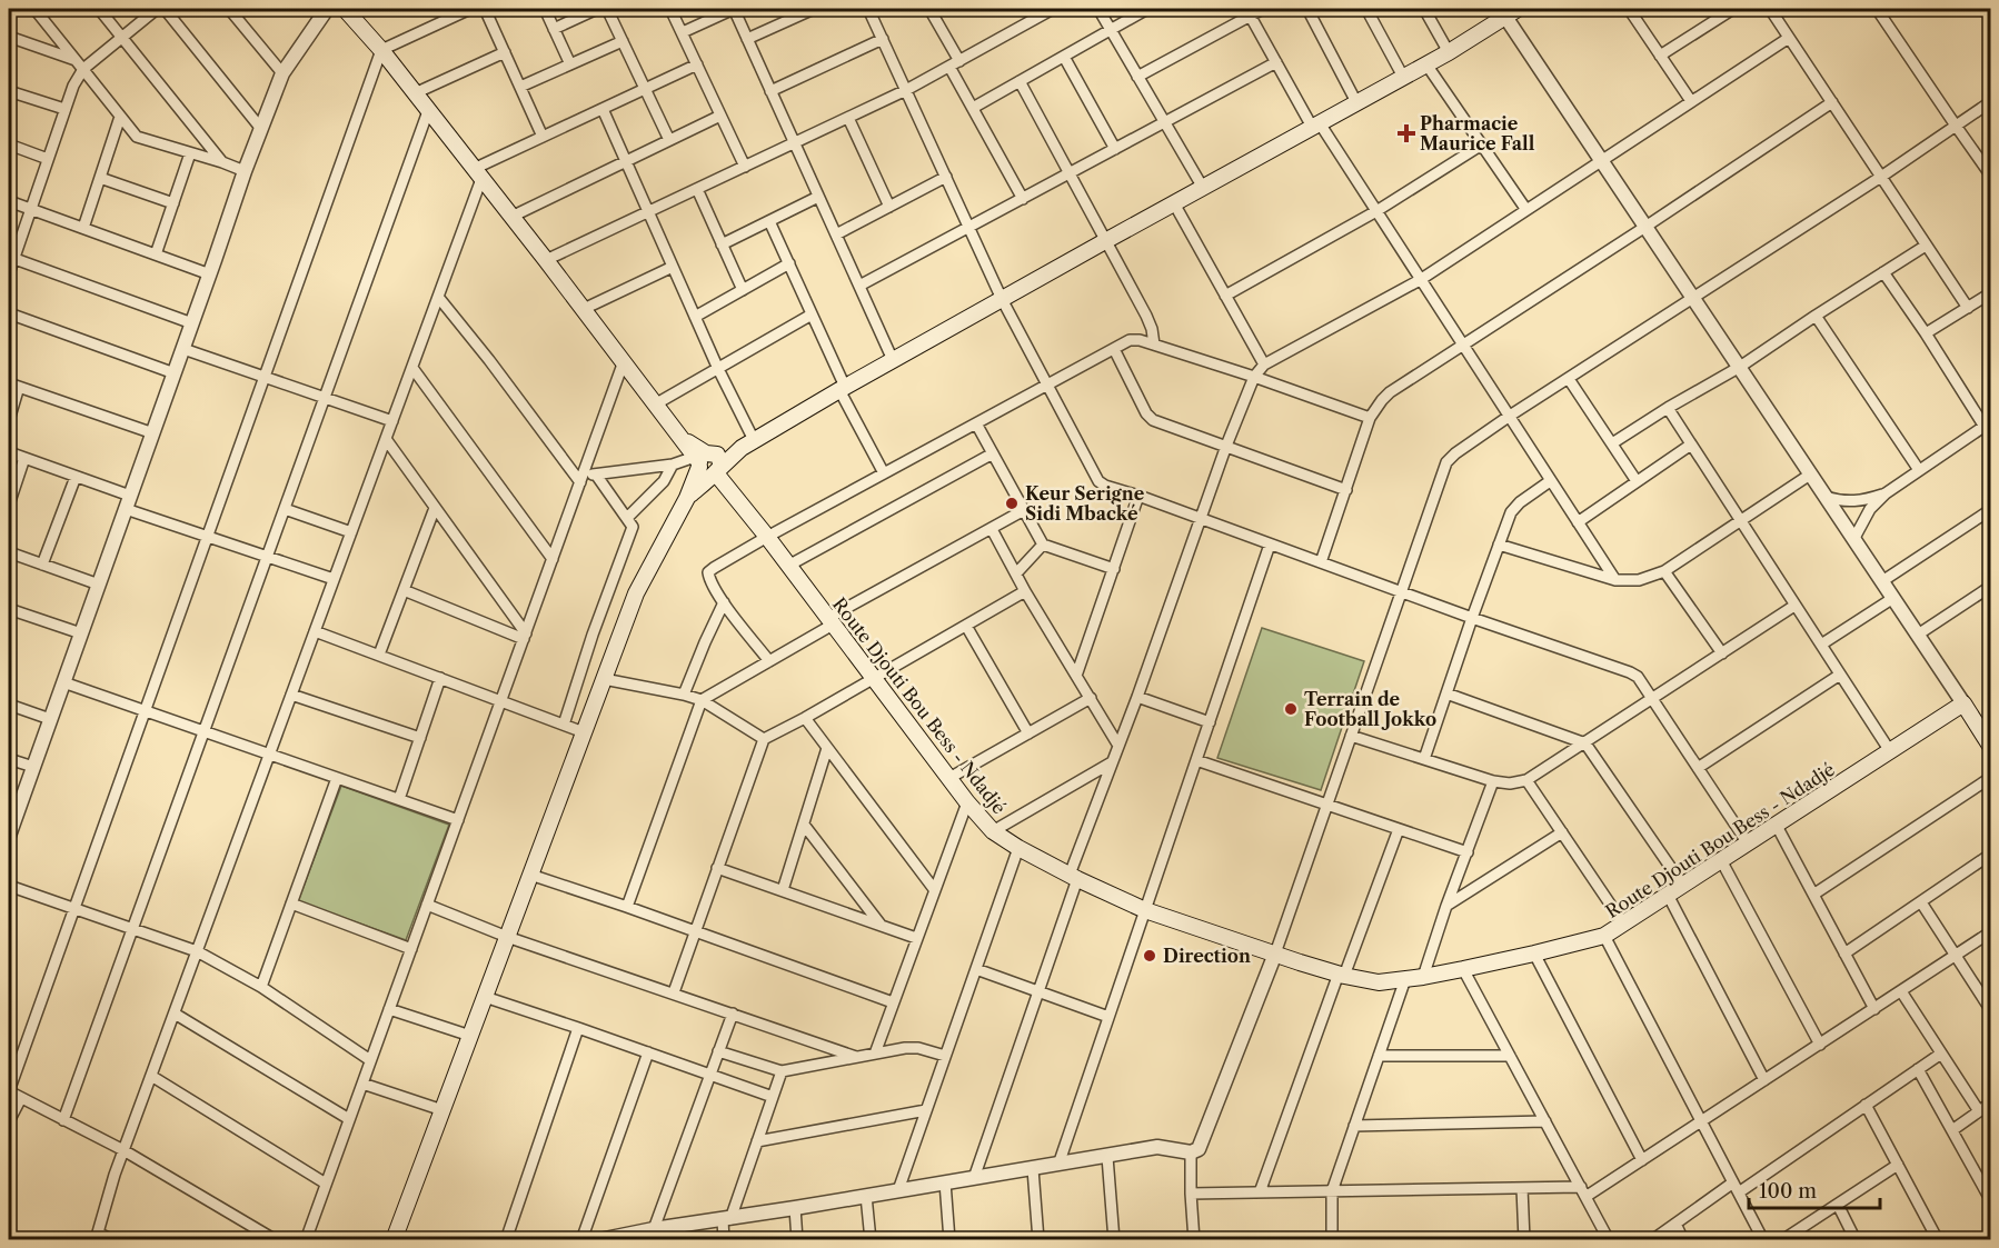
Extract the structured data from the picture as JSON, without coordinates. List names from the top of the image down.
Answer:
{
  "streets": {
    "main road": ["Route Djouti Bou Bess - Ndadjé"]
  },
  "places": {
    "health": ["Pharmacie Maurice Fall"],
    "other": ["Keur Serigne Sidi Mbacké", "Terrain de Football Jokko", "Direction"]
  },
  "scale_bar": "100 m"
}
